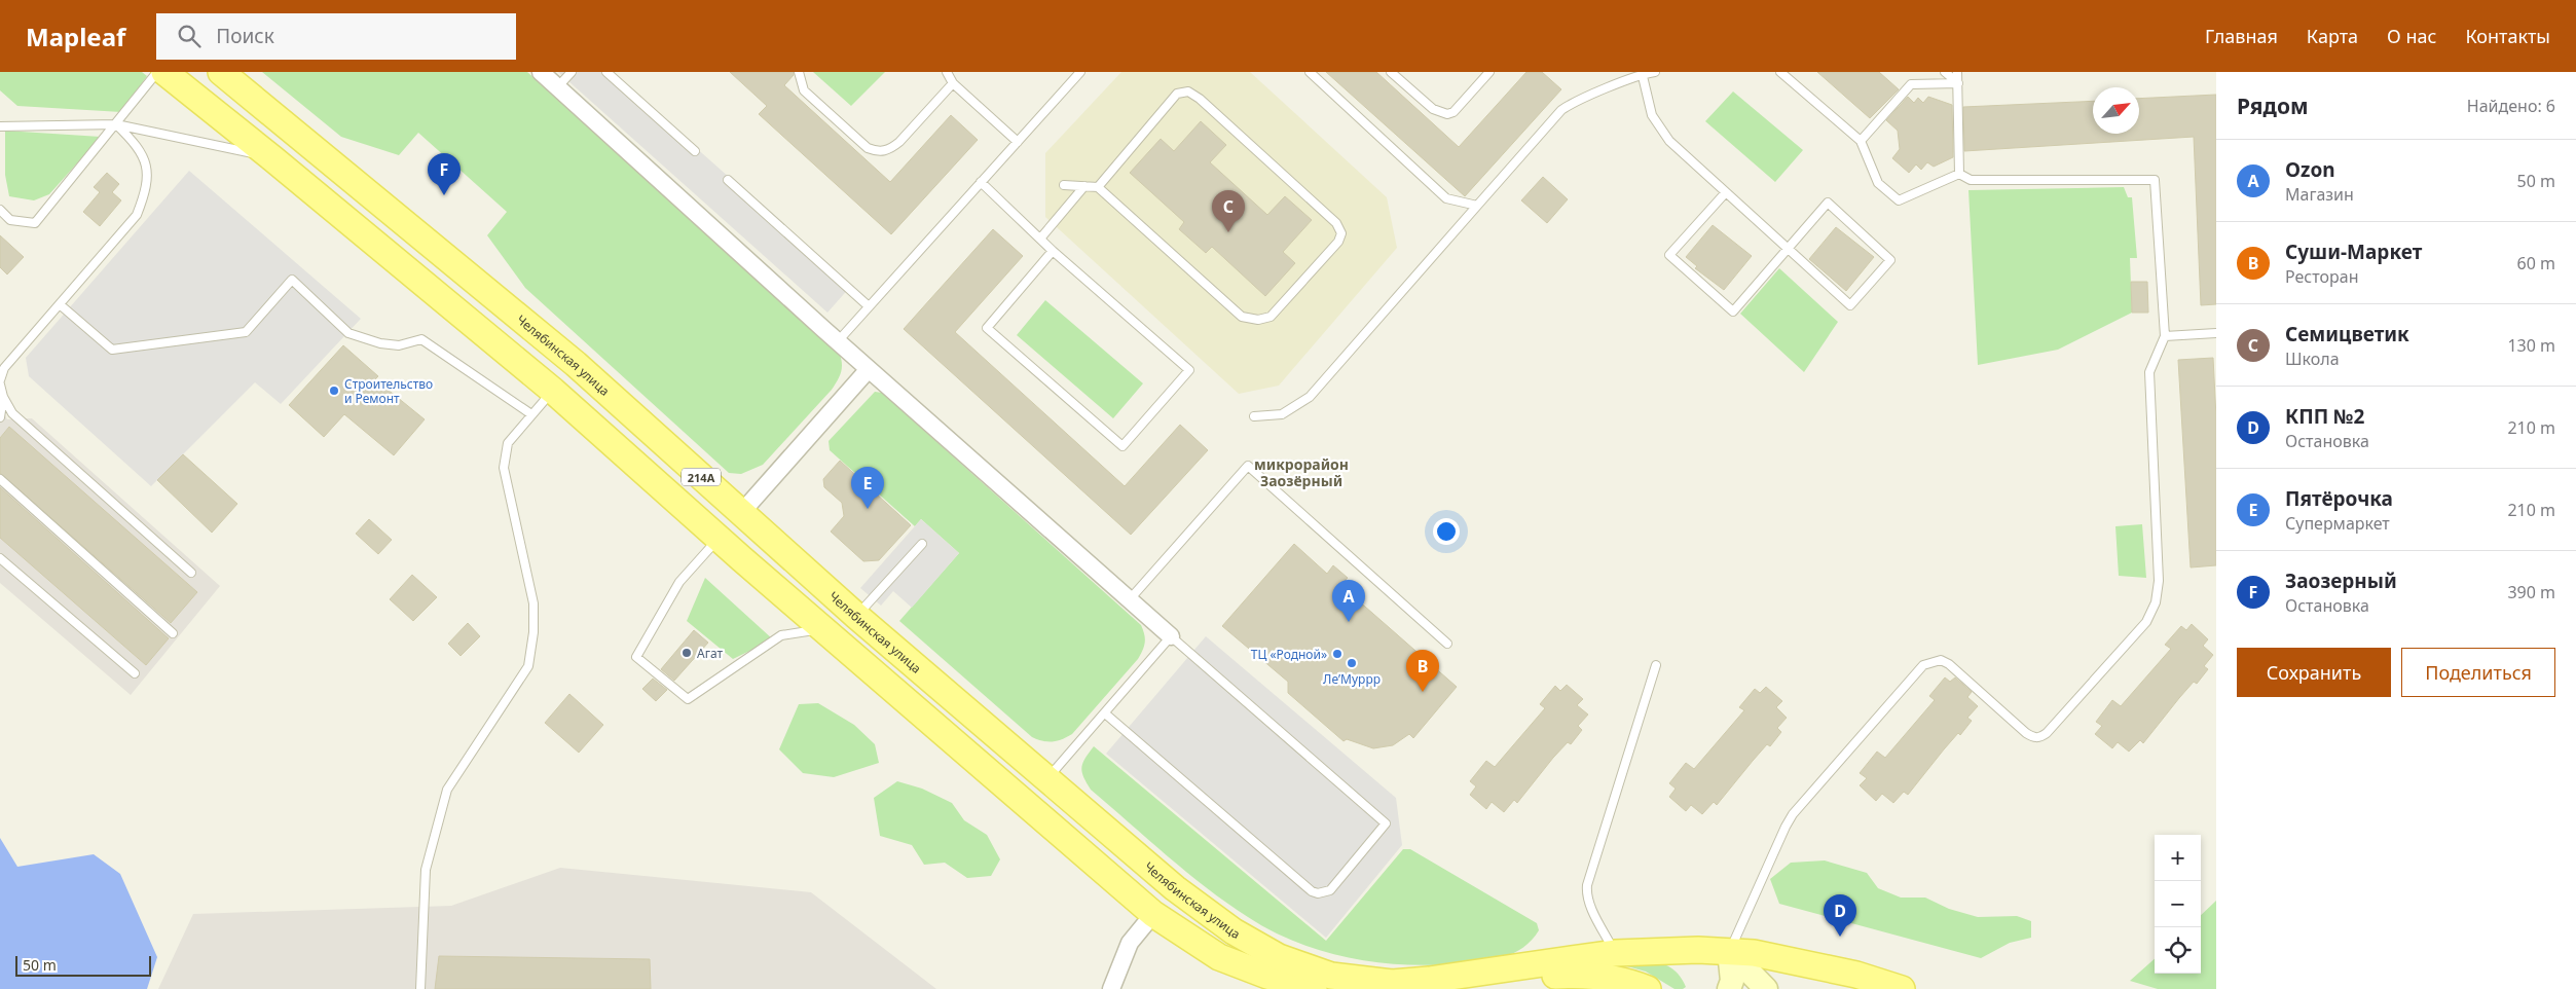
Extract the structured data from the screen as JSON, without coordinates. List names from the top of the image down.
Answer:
{
  "streets": {
    "main road": ["Челябинская улица", "214А"]
  },
  "districts": ["микрорайон Заозёрный"],
  "places": [
    "Строительство и Ремонт",
    "Агат",
    "ТЦ «Родной»",
    "Ле’Муррр"
  ],
  "scale_bar": "50 m",
  "north": "top right",
  "page": {
    "header": "Mapleaf",
    "search": "Поиск",
    "nav": [
      "Главная",
      "Карта",
      "О нас",
      "Контакты"
    ],
    "heading": ["Рядом", "Найдено: 6"],
    "list": [
      {
        "mark": "A",
        "name": "Ozon",
        "note": "Магазин",
        "value": "50 m"
      },
      {
        "mark": "B",
        "name": "Суши-Маркет",
        "note": "Ресторан",
        "value": "60 m"
      },
      {
        "mark": "C",
        "name": "Семицветик",
        "note": "Школа",
        "value": "130 m"
      },
      {
        "mark": "D",
        "name": "КПП №2",
        "note": "Остановка",
        "value": "210 m"
      },
      {
        "mark": "E",
        "name": "Пятёрочка",
        "note": "Супермаркет",
        "value": "210 m"
      },
      {
        "mark": "F",
        "name": "Заозерный",
        "note": "Остановка",
        "value": "390 m"
      }
    ],
    "pins": [
      "F",
      "C",
      "E",
      "A",
      "B",
      "D"
    ],
    "buttons": ["Сохранить", "Поделиться"],
    "map_buttons": ["+", "−"],
    "scale": "50 m"
  }
}
